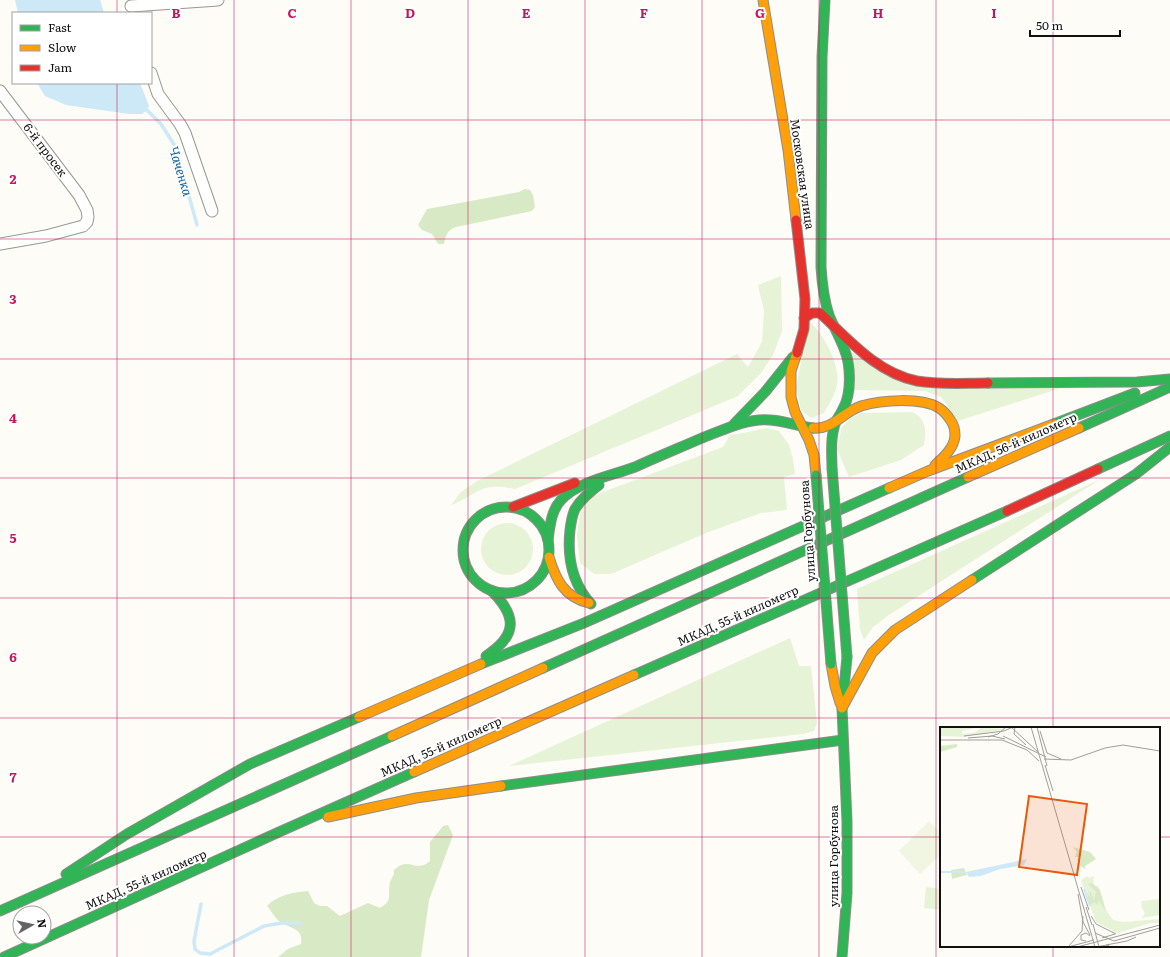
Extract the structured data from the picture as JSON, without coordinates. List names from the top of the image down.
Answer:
{
  "streets": {
    "main road": [
      "Московская улица",
      "МКАД, 56-й километр",
      "улица Горбунова",
      "МКАД, 55-й километр"
    ],
    "street": ["6-й просек"]
  },
  "crossings": [
    ["Московская улица", "улица Горбунова"]
  ],
  "water": ["Чаченка"],
  "legend": ["Fast", "Slow", "Jam"],
  "scale_bar": "50 m",
  "north": "right",
  "grid": {
    "columns": [
      "B",
      "C",
      "D",
      "E",
      "F",
      "G",
      "H",
      "I"
    ],
    "rows": [
      "2",
      "3",
      "4",
      "5",
      "6",
      "7"
    ]
  }
}
